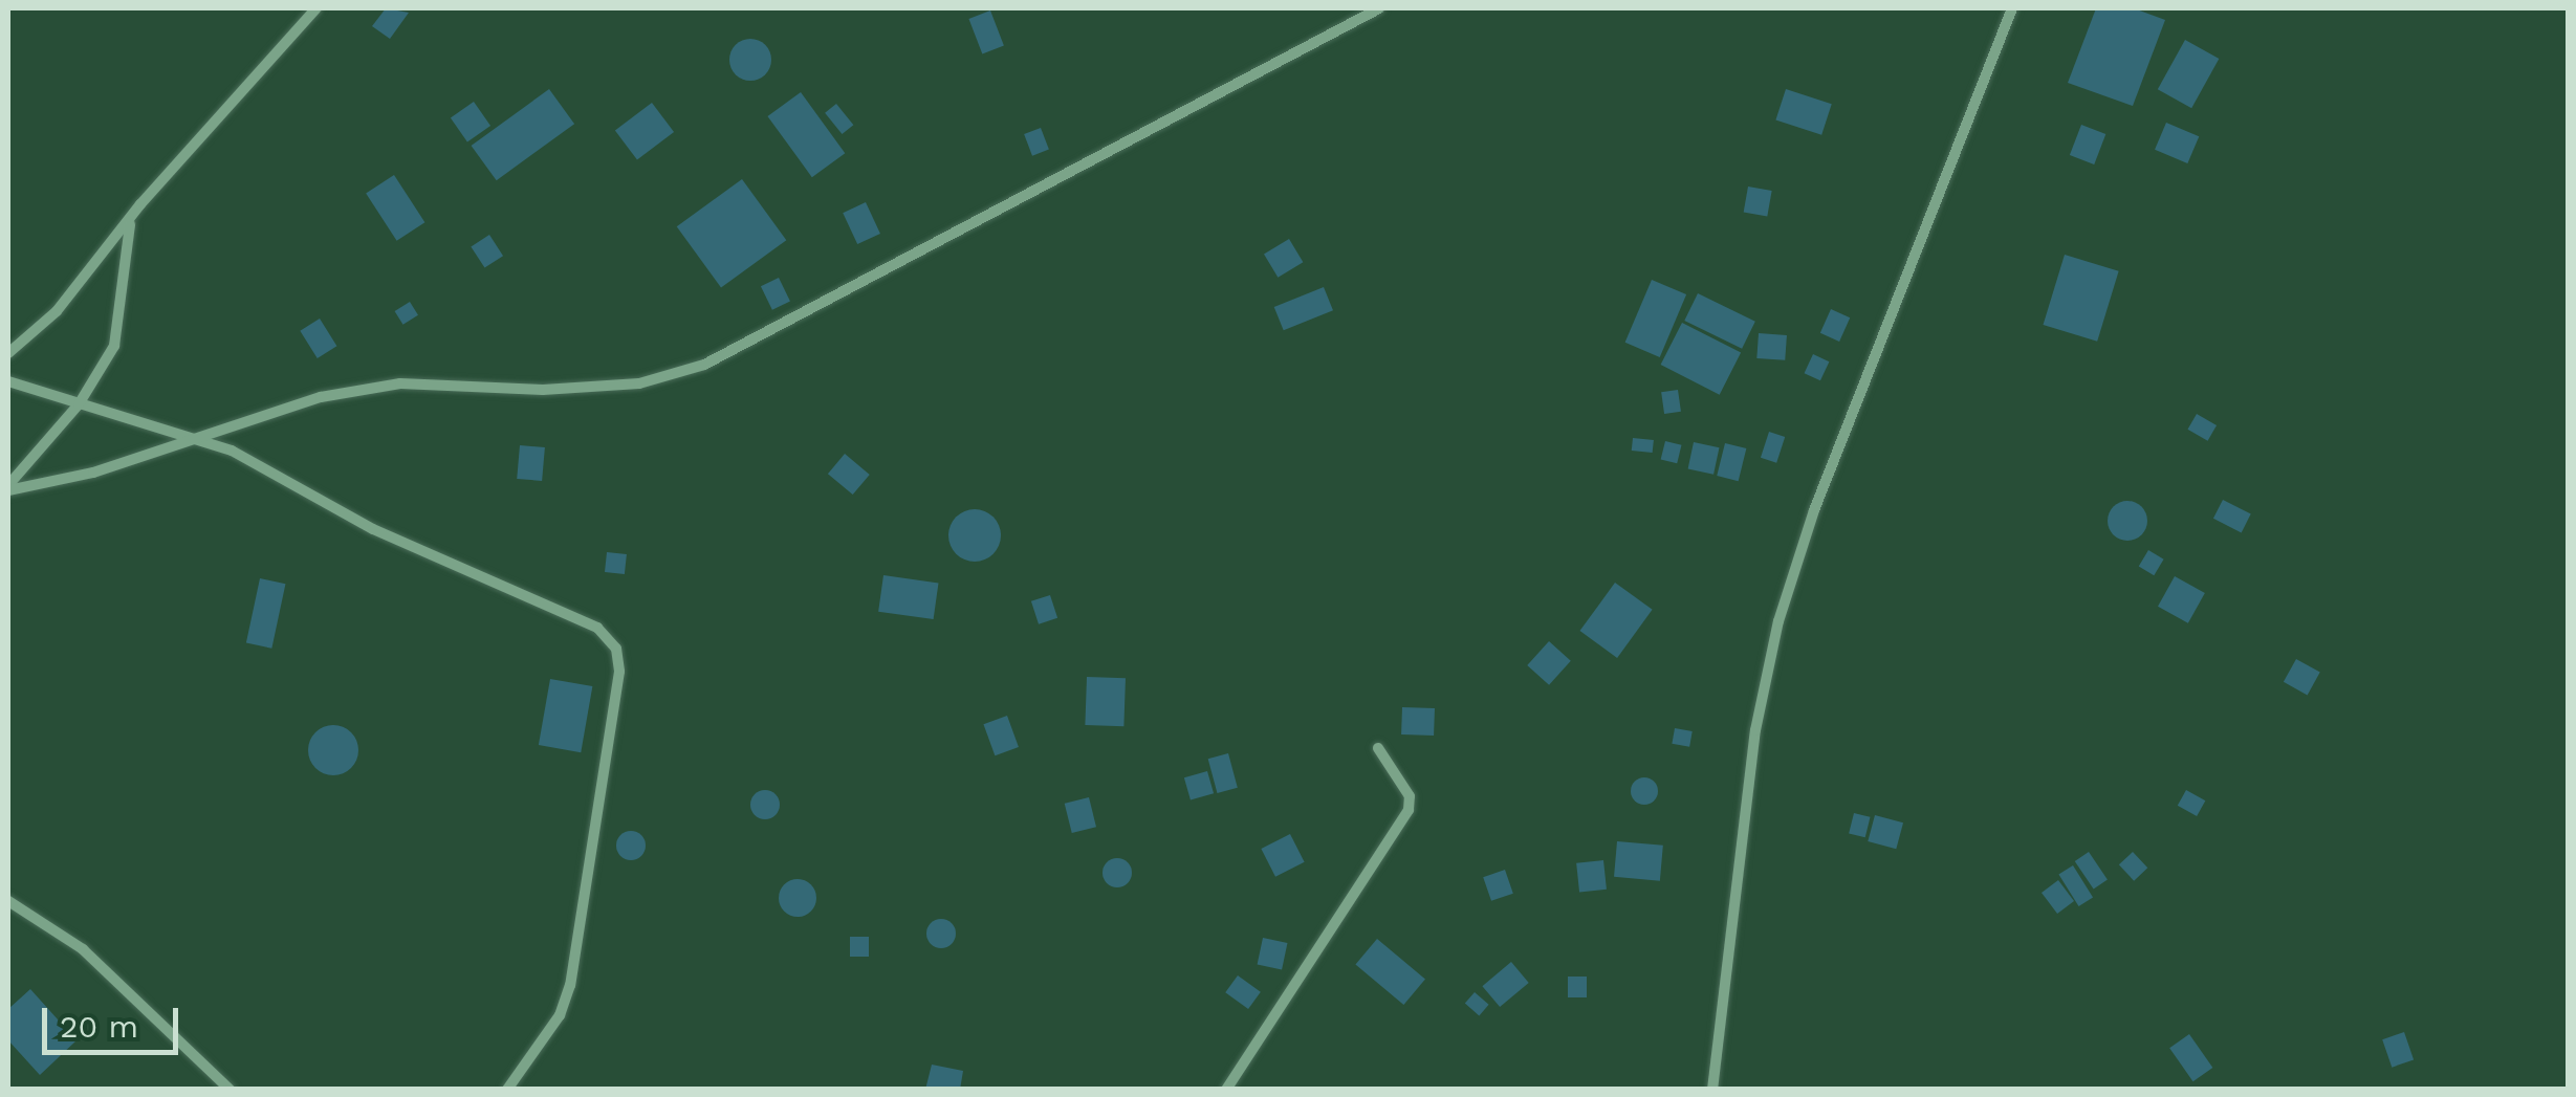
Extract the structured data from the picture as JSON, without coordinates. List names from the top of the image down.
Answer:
{
  "scale_bar": "20 m"
}
